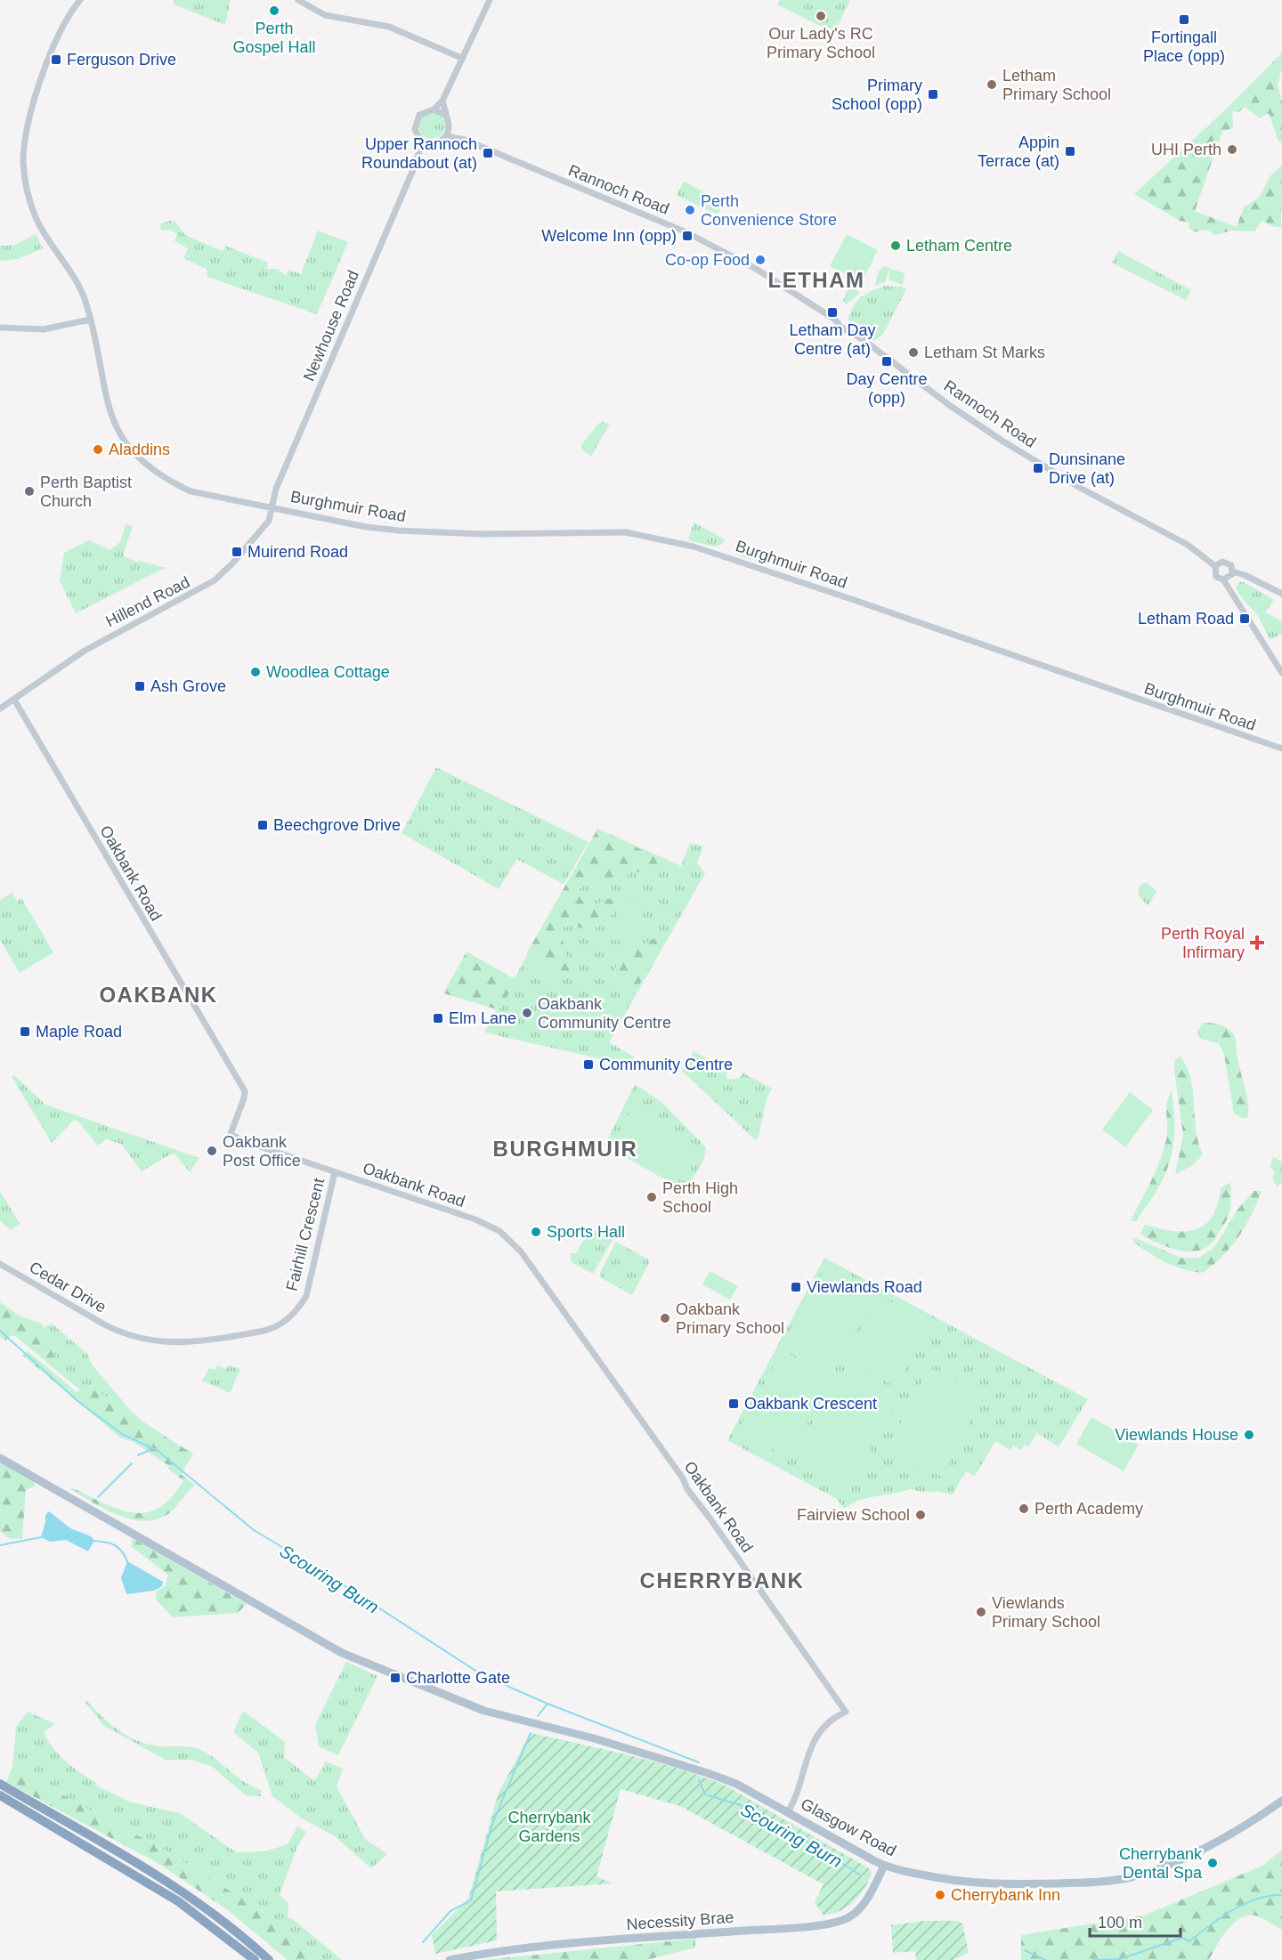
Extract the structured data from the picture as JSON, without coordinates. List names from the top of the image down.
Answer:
{
  "streets": {
    "main road": ["Glasgow Road", "Necessity Brae"],
    "street": [
      "Rannoch Road",
      "Newhouse Road",
      "Burghmuir Road",
      "Hillend Road",
      "Oakbank Road",
      "Fairhill Crescent",
      "Cedar Drive"
    ]
  },
  "crossings": [
    ["Rannoch Road", "Newhouse Road"],
    ["Newhouse Road", "Burghmuir Road"],
    ["Newhouse Road", "Hillend Road"],
    ["Burghmuir Road", "Hillend Road"],
    ["Hillend Road", "Oakbank Road"],
    ["Oakbank Road", "Fairhill Crescent"],
    ["Oakbank Road", "Glasgow Road"],
    ["Fairhill Crescent", "Cedar Drive"],
    ["Glasgow Road", "Necessity Brae"]
  ],
  "districts": [
    "LETHAM",
    "OAKBANK",
    "BURGHMUIR",
    "CHERRYBANK"
  ],
  "water": ["Scouring Burn"],
  "parks": ["Cherrybank Gardens"],
  "places": {
    "other": [
      "Perth Gospel Hall",
      "Our Lady's RC Primary School",
      "Letham Primary School",
      "UHI Perth",
      "Perth Convenience Store",
      "Letham Centre",
      "Co-op Food",
      "Letham St Marks",
      "Aladdins",
      "Perth Baptist Church",
      "Woodlea Cottage",
      "Oakbank Community Centre",
      "Oakbank Post Office",
      "Perth High School",
      "Sports Hall",
      "Oakbank Primary School",
      "Viewlands House",
      "Perth Academy",
      "Fairview School",
      "Viewlands Primary School",
      "Cherrybank Dental Spa",
      "Cherrybank Inn"
    ],
    "transit": [
      "Fortingall Place (opp)",
      "Ferguson Drive",
      "Primary School (opp)",
      "Appin Terrace (at)",
      "Upper Rannoch Roundabout (at)",
      "Welcome Inn (opp)",
      "Letham Day Centre (at)",
      "Day Centre (opp)",
      "Dunsinane Drive (at)",
      "Muirend Road",
      "Letham Road",
      "Ash Grove",
      "Beechgrove Drive",
      "Elm Lane",
      "Maple Road",
      "Community Centre",
      "Viewlands Road",
      "Oakbank Crescent",
      "Charlotte Gate"
    ],
    "health": ["Perth Royal Infirmary"]
  },
  "scale_bar": "100 m"
}
